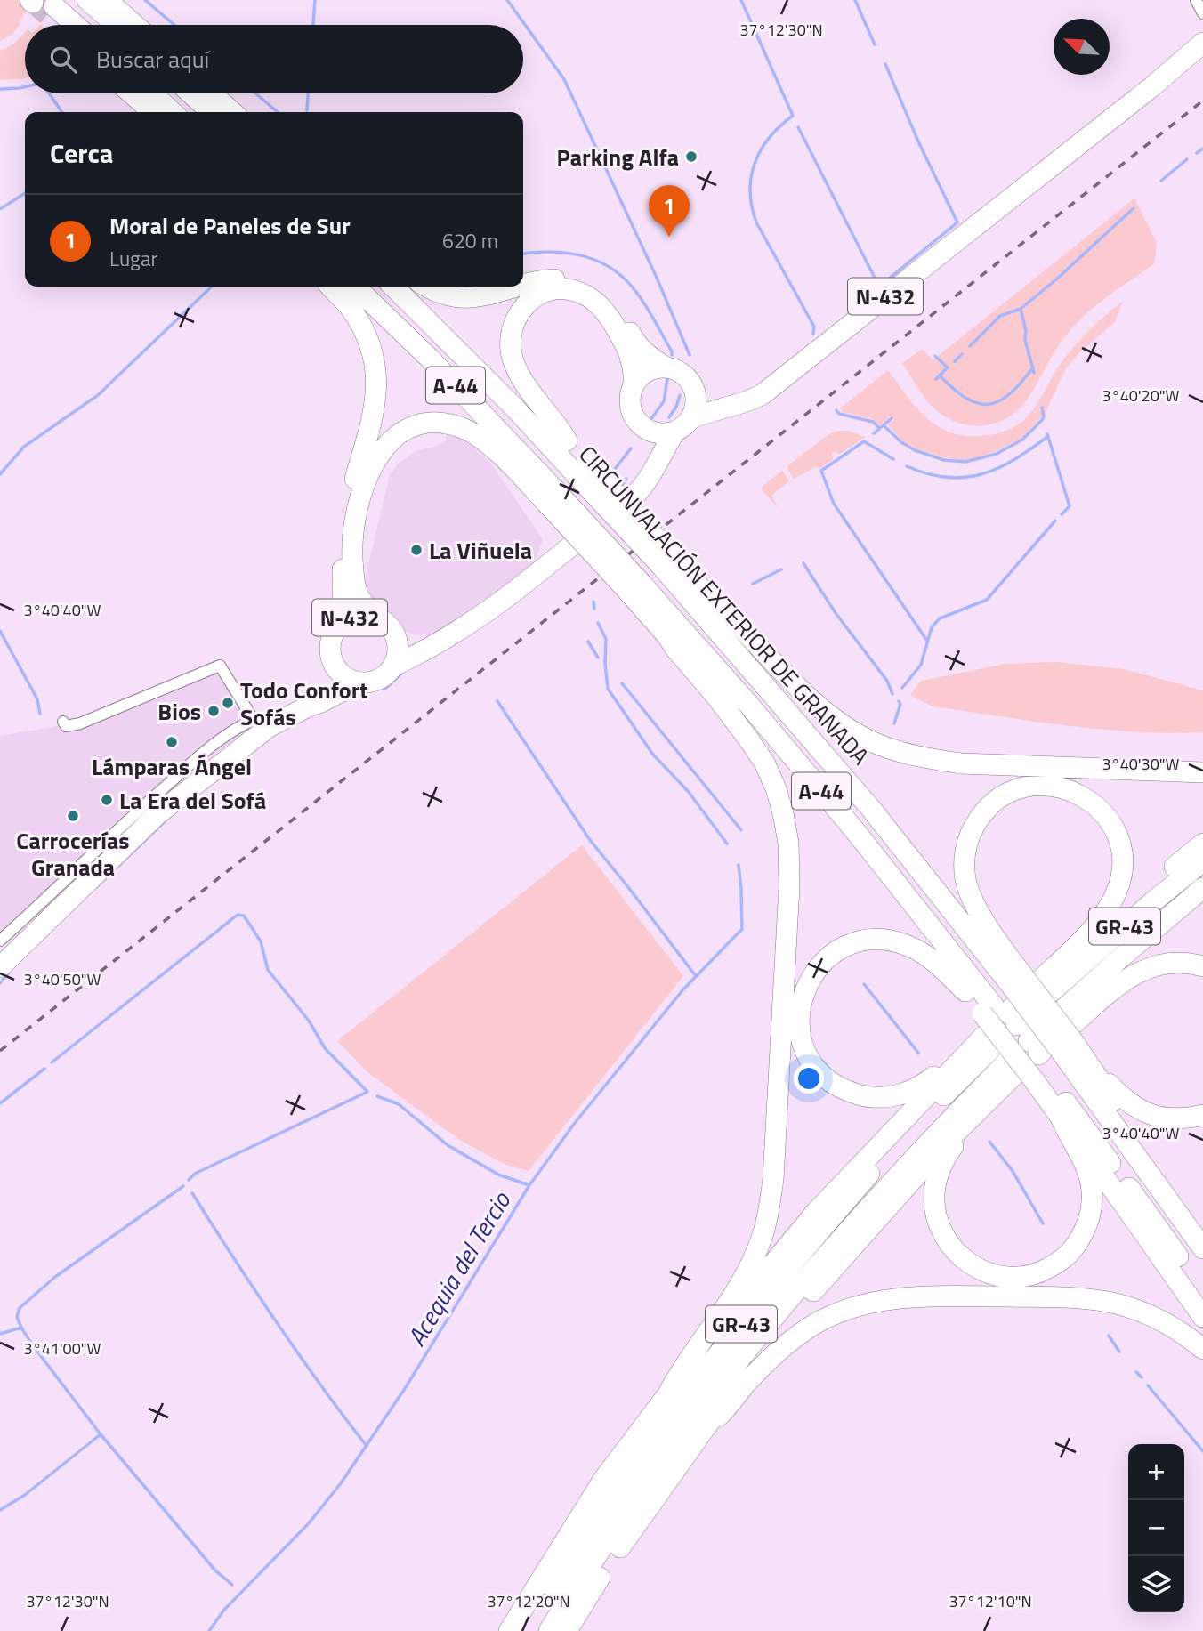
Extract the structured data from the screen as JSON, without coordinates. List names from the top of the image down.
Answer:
{
  "streets": {
    "highway": [
      "N-432",
      "A-44",
      "CIRCUNVALACIÓN EXTERIOR DE GRANADA",
      "GR-43"
    ]
  },
  "crossings": [
    ["CIRCUNVALACIÓN EXTERIOR DE GRANADA", "GR-43"]
  ],
  "water": ["Acequia del Tercio"],
  "places": [
    "Parking Alfa",
    "La Viñuela",
    "Todo Confort Sofás",
    "Bios",
    "Lámparas Ángel",
    "La Era del Sofá",
    "Carrocerías Granada"
  ],
  "north": "top left",
  "page": {
    "search": "Buscar aquí",
    "heading": "Cerca",
    "pins": "1",
    "list": [
      {
        "mark": "1",
        "name": "Moral de Paneles de Sur",
        "note": "Lugar",
        "value": "620 m"
      }
    ],
    "map_buttons": ["+", "−"]
  },
  "coordinates": [
    "37°12'30\"N",
    "3°40'20\"W",
    "3°40'40\"W",
    "3°40'30\"W",
    "3°40'50\"W",
    "3°41'00\"W",
    "37°12'20\"N",
    "37°12'10\"N"
  ]
}
